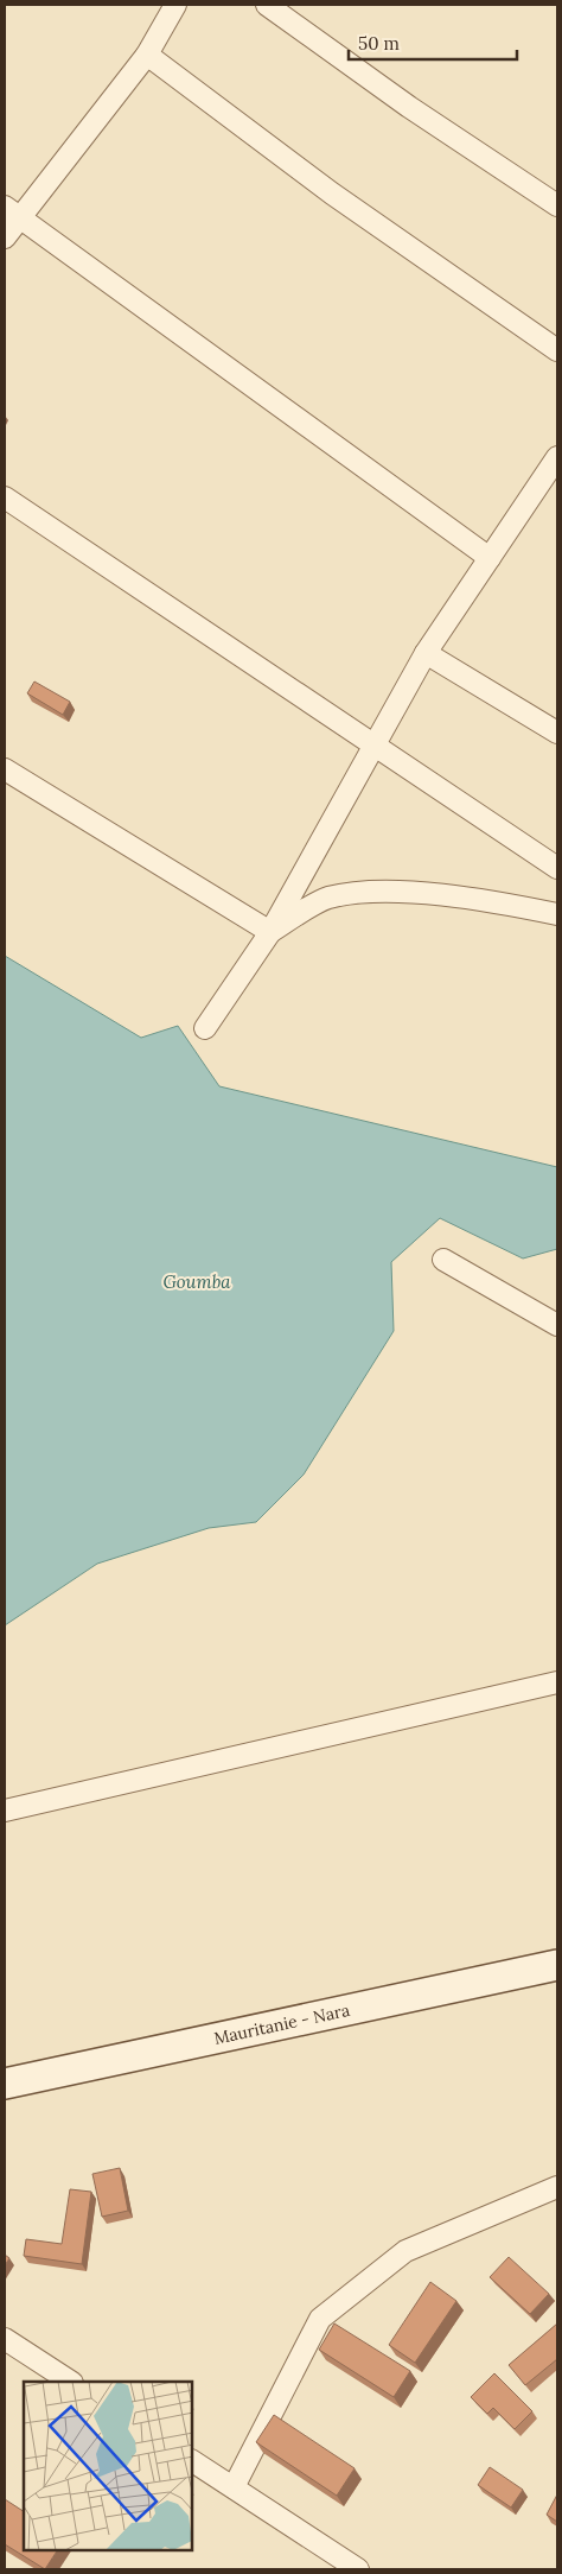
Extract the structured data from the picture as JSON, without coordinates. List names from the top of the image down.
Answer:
{
  "streets": {
    "main road": ["Mauritanie - Nara"]
  },
  "water": ["Goumba"],
  "scale_bar": "50 m"
}
